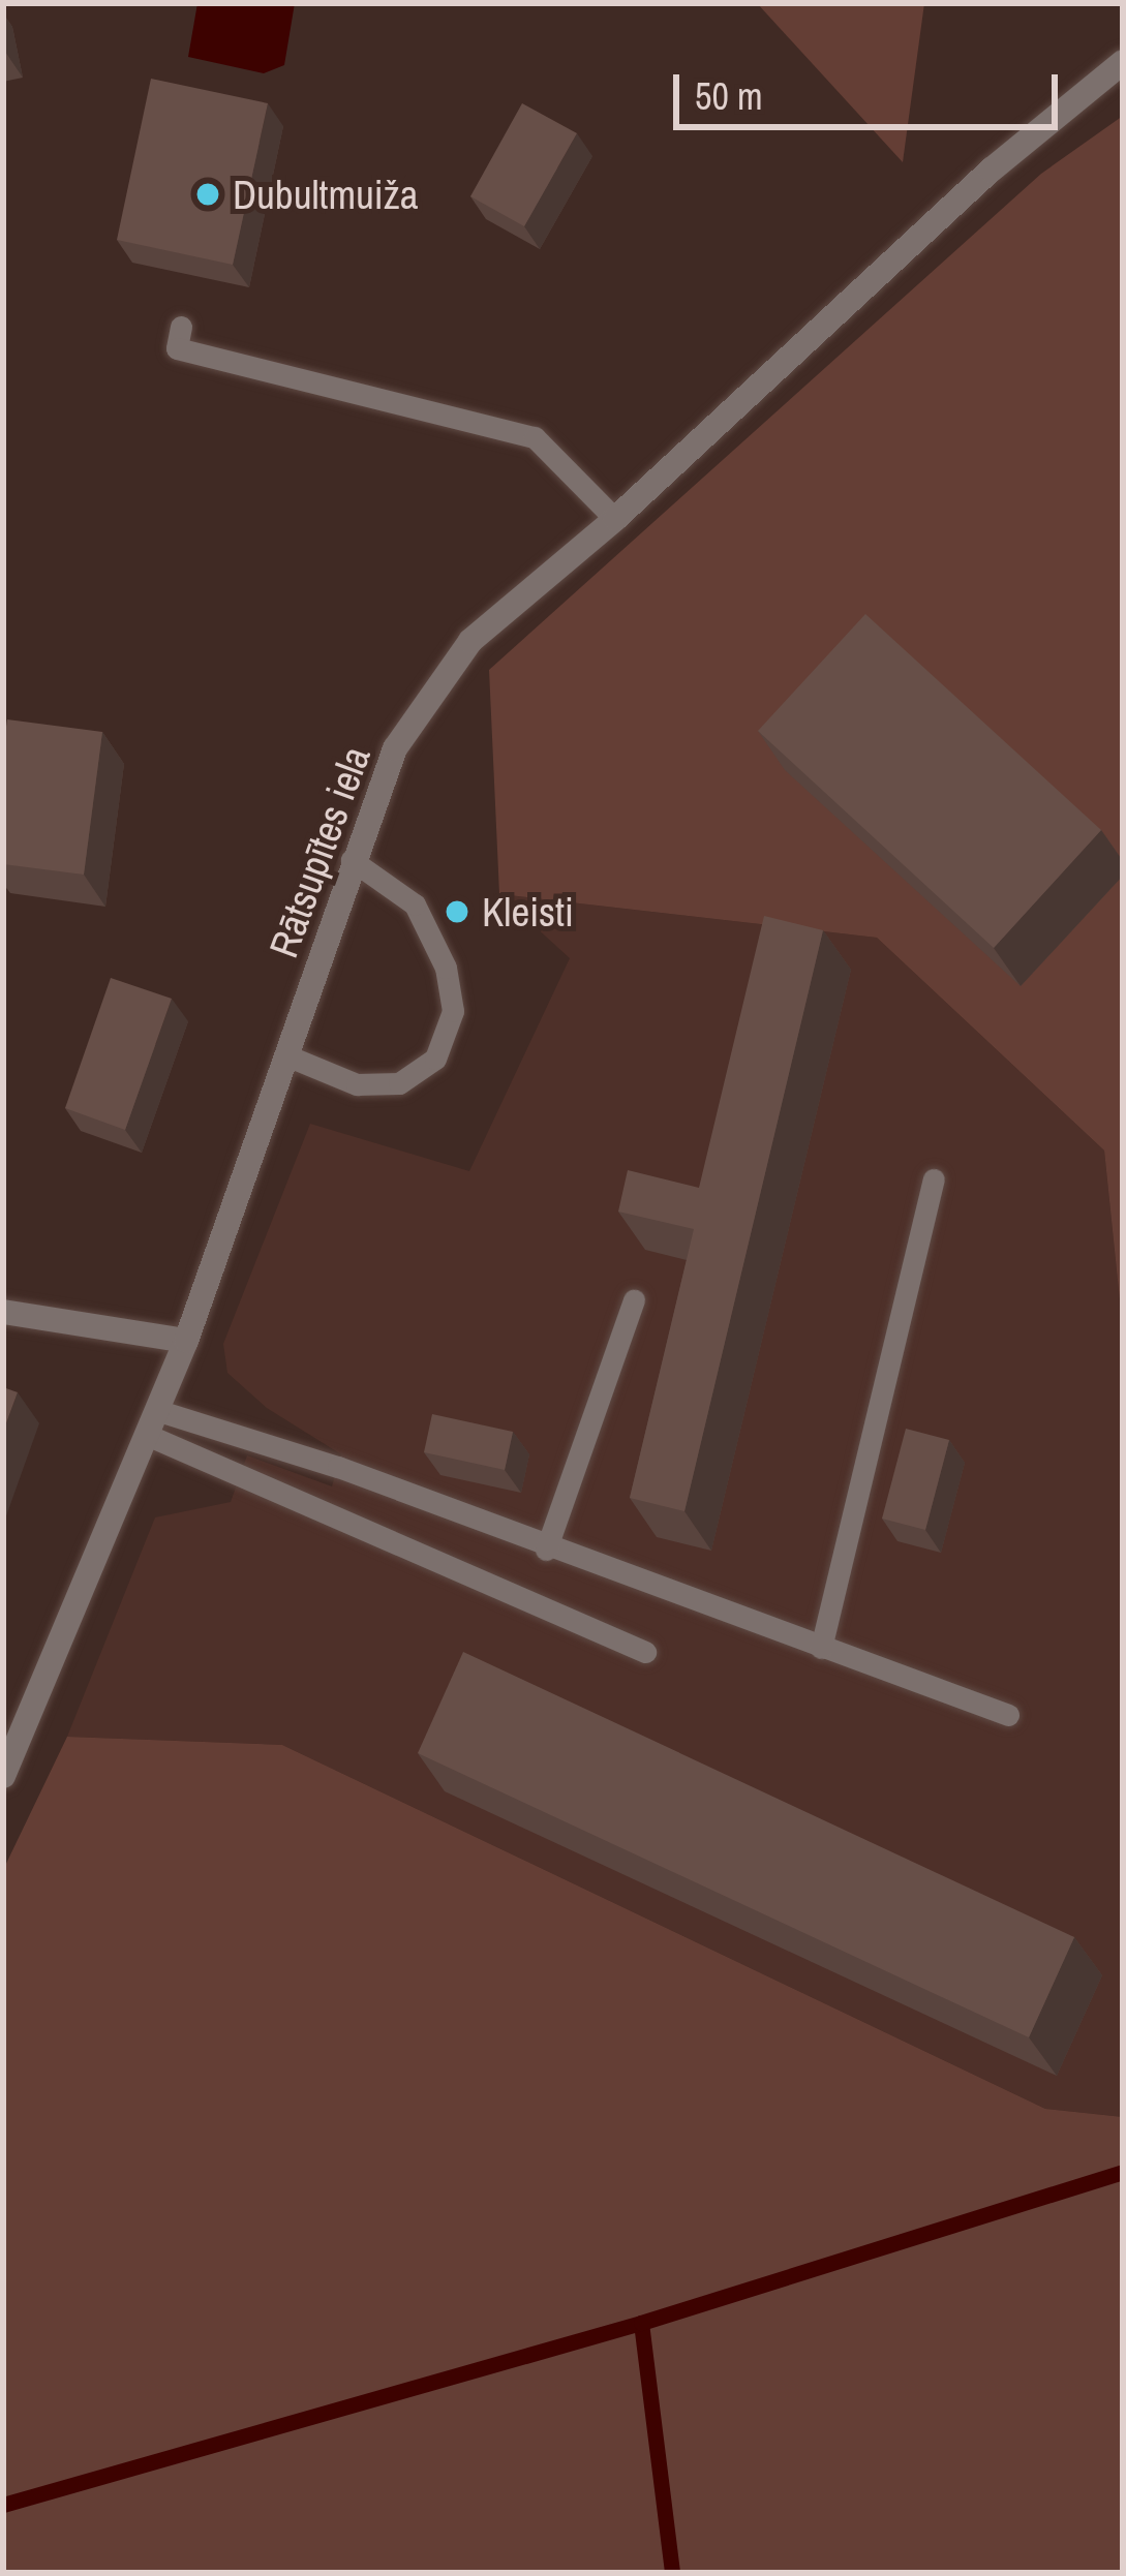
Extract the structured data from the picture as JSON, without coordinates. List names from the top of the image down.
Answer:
{
  "streets": {
    "street": ["Rātsupītes iela"]
  },
  "places": ["Dubultmuiža", "Kleisti"],
  "scale_bar": "50 m"
}
